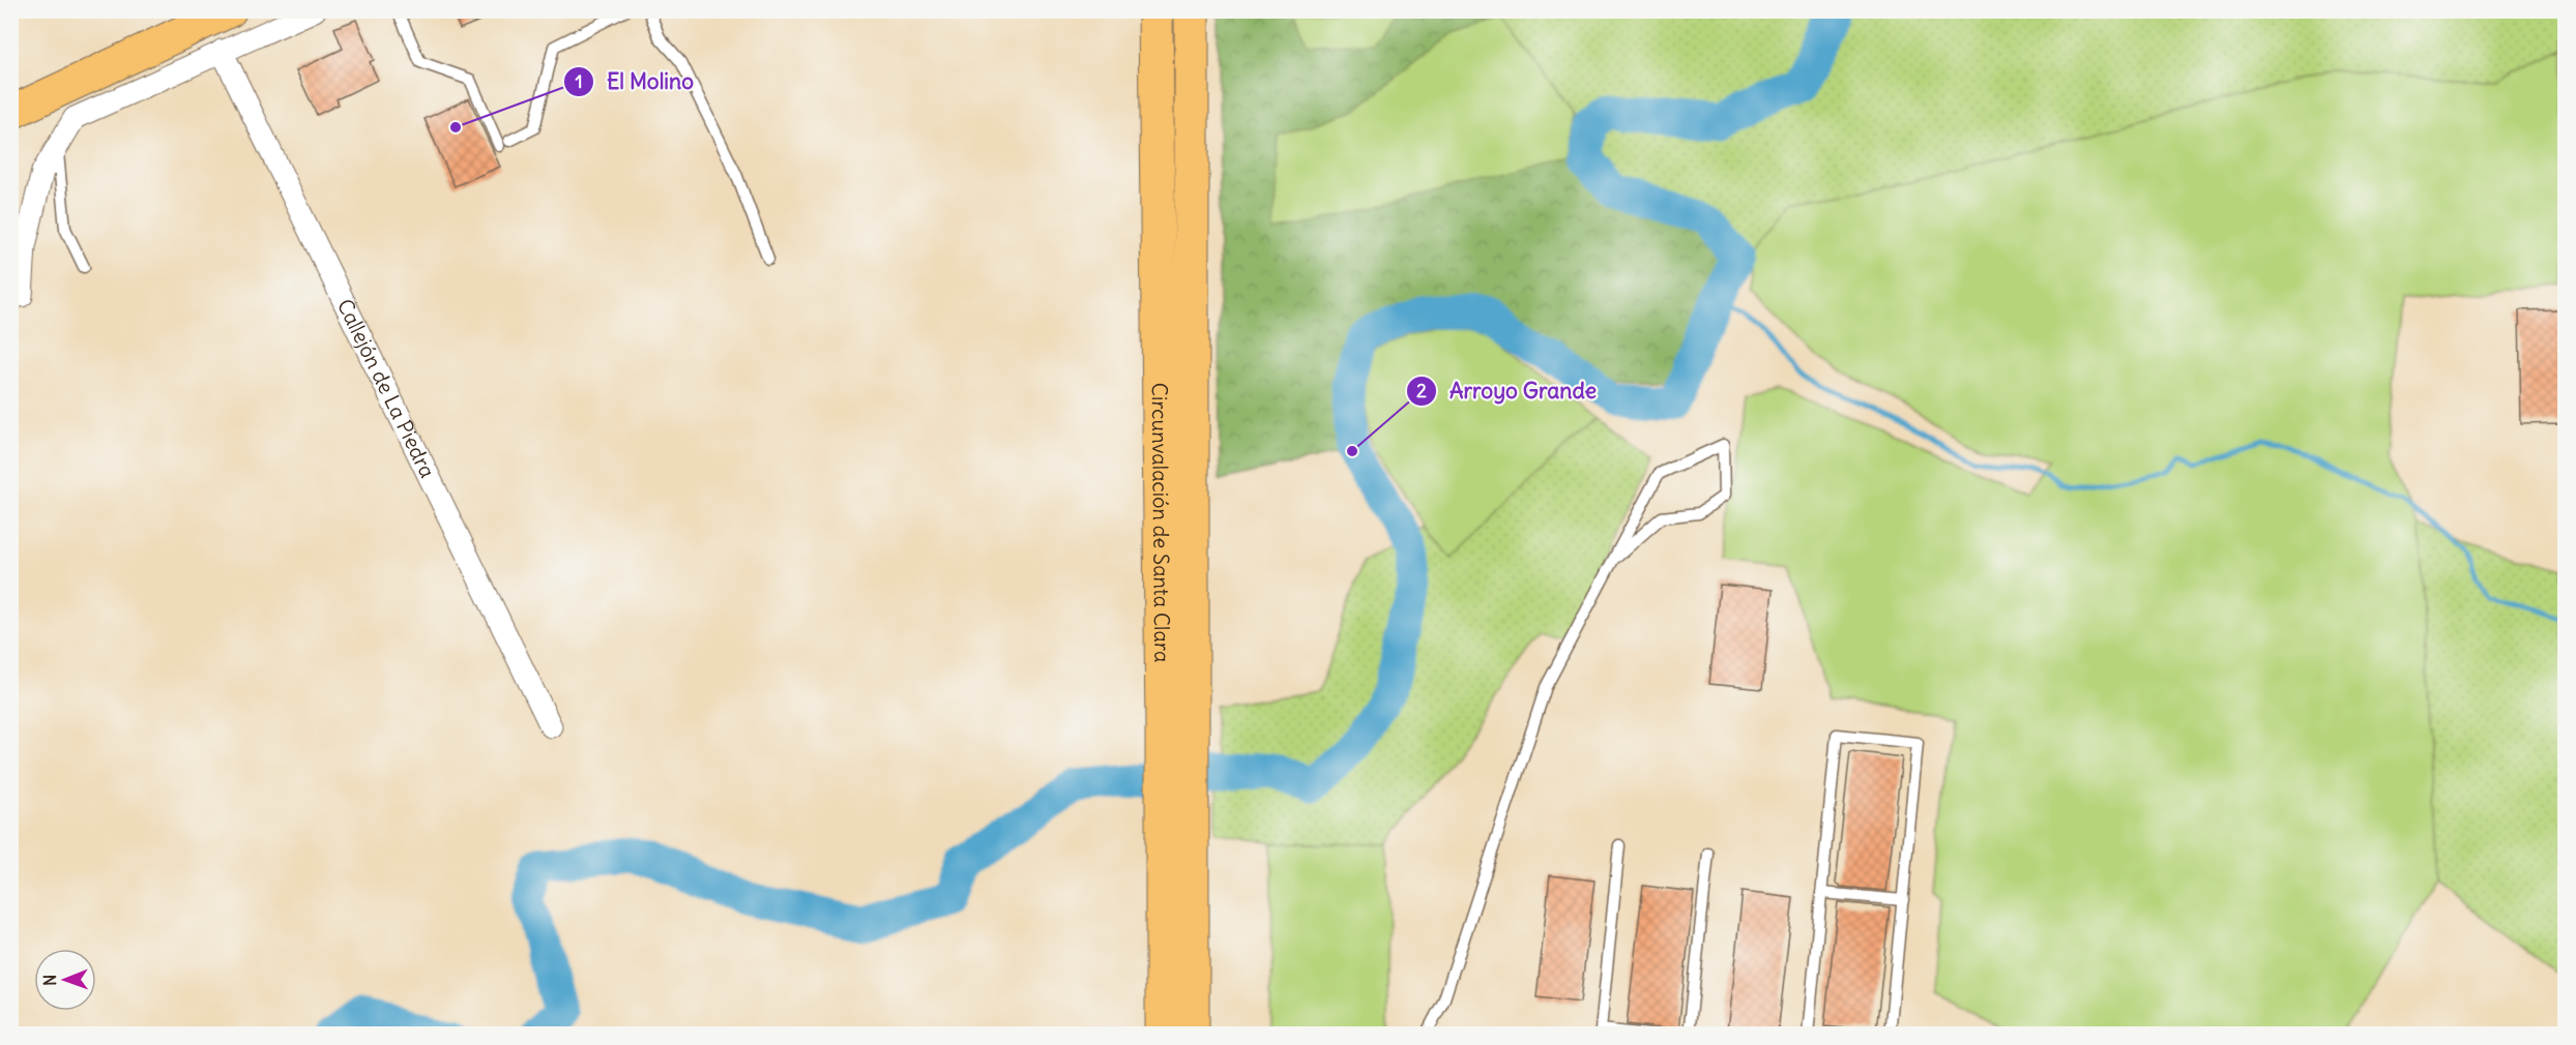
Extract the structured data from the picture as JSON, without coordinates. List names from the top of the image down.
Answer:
{
  "streets": {
    "highway": ["Circunvalación de Santa Clara"],
    "street": ["Callejón de La Piedra"]
  },
  "places": ["El Molino", "Arroyo Grande"],
  "north": "left"
}
